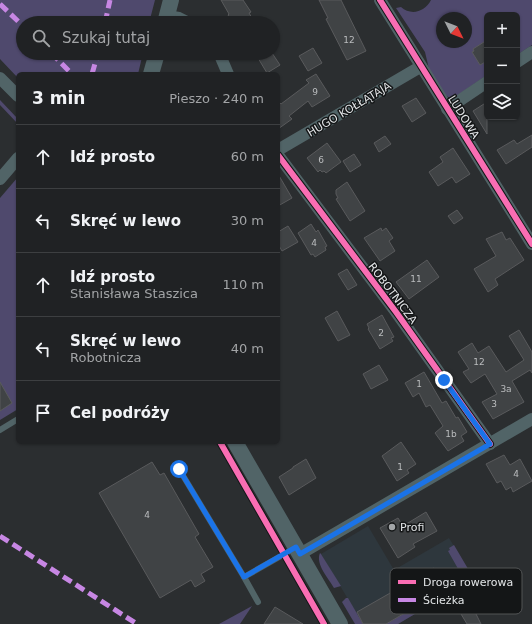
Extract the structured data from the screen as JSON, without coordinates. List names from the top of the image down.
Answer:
{
  "streets": {
    "street": ["HUGO KOŁŁĄTAJA", "LUDOWA", "ROBOTNICZA"]
  },
  "crossings": [
    ["HUGO KOŁŁĄTAJA", "LUDOWA"]
  ],
  "places": ["Profi"],
  "house_numbers": [
    "12",
    "9",
    "6",
    "4",
    "11",
    "2",
    "12",
    "1",
    "3a",
    "3",
    "1b",
    "1",
    "4",
    "4"
  ],
  "legend": ["Droga rowerowa", "Ścieżka"],
  "north": "bottom right",
  "page": {
    "map_buttons": ["+", "−"],
    "search": "Szukaj tutaj",
    "heading": ["3 min", "Pieszo · 240 m"],
    "list": [
      ["Idź prosto", "60 m"],
      ["Skręć w lewo", "30 m"],
      ["Idź prosto", "Stanisława Staszica", "110 m"],
      ["Skręć w lewo", "Robotnicza", "40 m"],
      "Cel podróży"
    ]
  }
}
